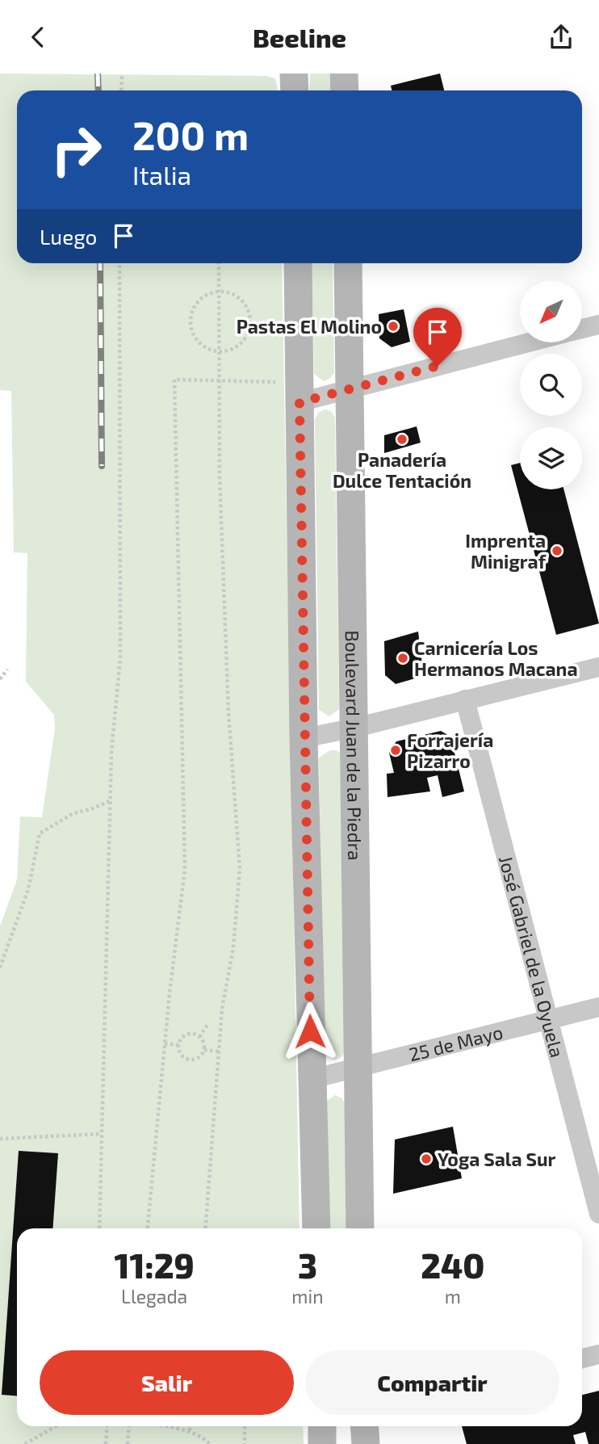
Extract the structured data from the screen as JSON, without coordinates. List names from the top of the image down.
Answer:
{
  "streets": {
    "main road": ["Boulevard Juan de la Piedra"],
    "street": ["José Gabriel de la Oyuela", "25 de Mayo"]
  },
  "crossings": [
    ["Boulevard Juan de la Piedra", "25 de Mayo"],
    ["José Gabriel de la Oyuela", "25 de Mayo"]
  ],
  "places": [
    "Pastas El Molino",
    "Panadería Dulce Tentación",
    "Imprenta Minigraf",
    "Carnicería Los Hermanos Macana",
    "Forrajería Pizarro",
    "Yoga Sala Sur"
  ],
  "north": "bottom left",
  "page": {
    "header": "Beeline",
    "turn": ["200 m", "Italia"],
    "then": "Luego",
    "eta": [
      "11:29",
      "Llegada",
      "3",
      "min",
      "240",
      "m"
    ],
    "buttons": ["Salir", "Compartir"]
  }
}
